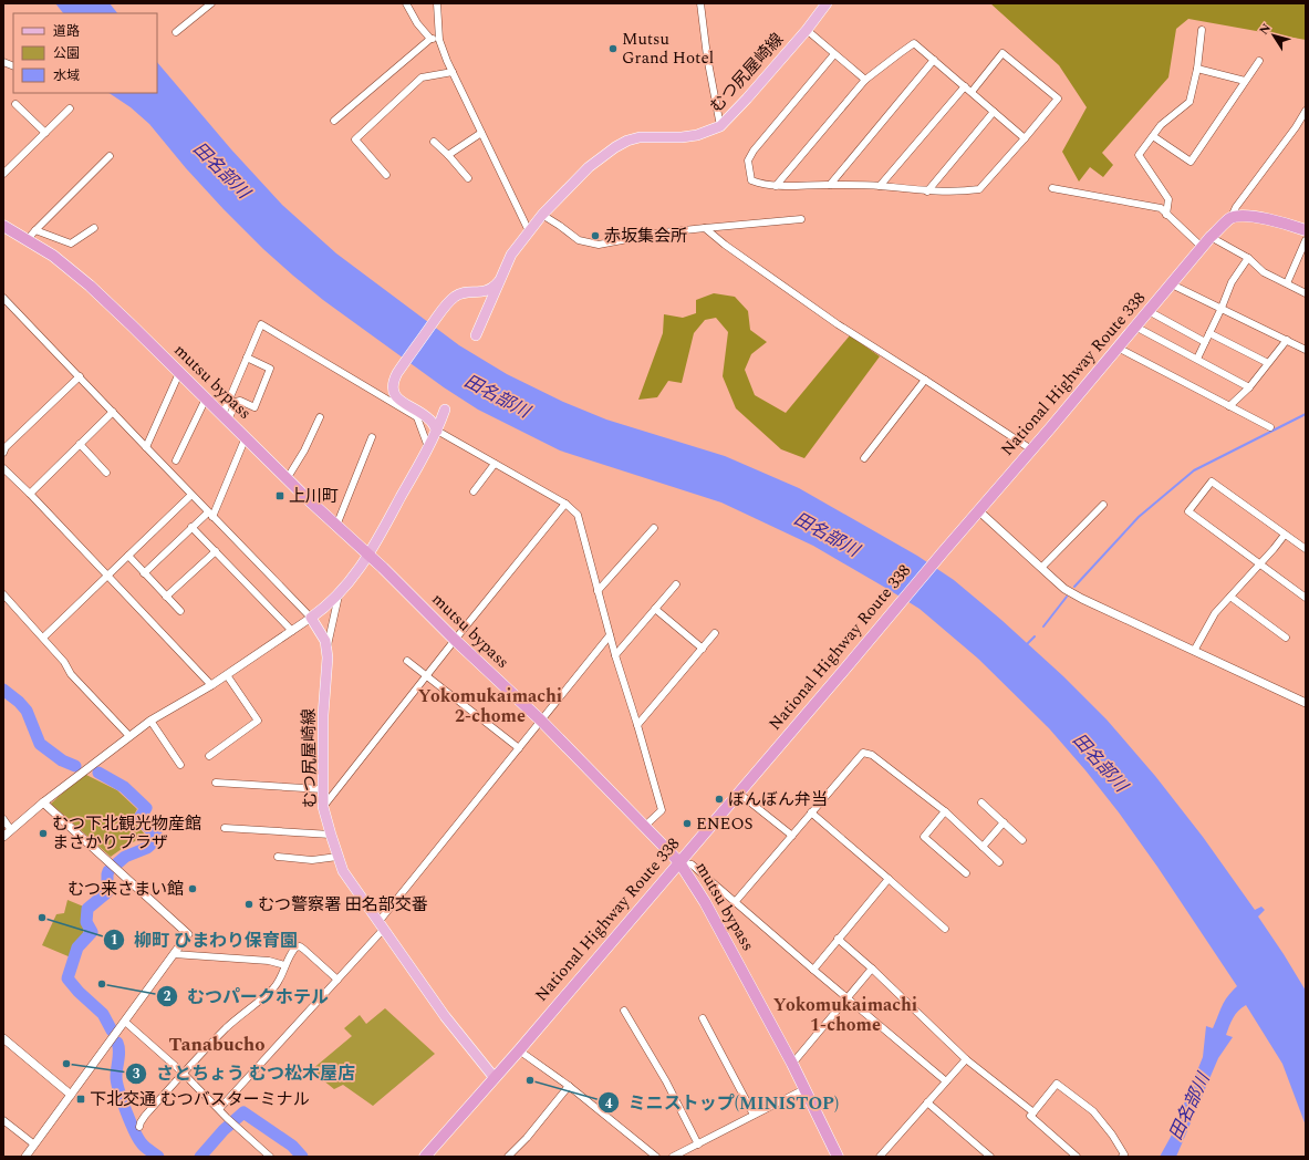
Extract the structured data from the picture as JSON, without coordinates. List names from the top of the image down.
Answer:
{
  "streets": {
    "highway": ["National Highway Route 338", "mutsu bypass"],
    "main road": ["むつ尻屋崎線"]
  },
  "crossings": [
    ["むつ尻屋崎線", "National Highway Route 338"],
    ["National Highway Route 338", "mutsu bypass"]
  ],
  "districts": ["Yokomukaimachi 2-chome", "Yokomukaimachi 1-chome", "Tanabucho"],
  "water": ["田名部川"],
  "places": {
    "other": [
      "Mutsu Grand Hotel",
      "赤坂集会所",
      "ぼんぼん弁当",
      "ENEOS",
      "むつ下北観光物産館 まさかりプラザ",
      "むつ来さまい館",
      "むつ警察署 田名部交番",
      "柳町 ひまわり保育園",
      "むつパークホテル",
      "さとちょう むつ松木屋店",
      "ミニストップ(MINISTOP)"
    ],
    "transit": ["上川町", "下北交通 むつバスターミナル"]
  },
  "legend": ["道路", "公園", "水域"],
  "north": "top left"
}
